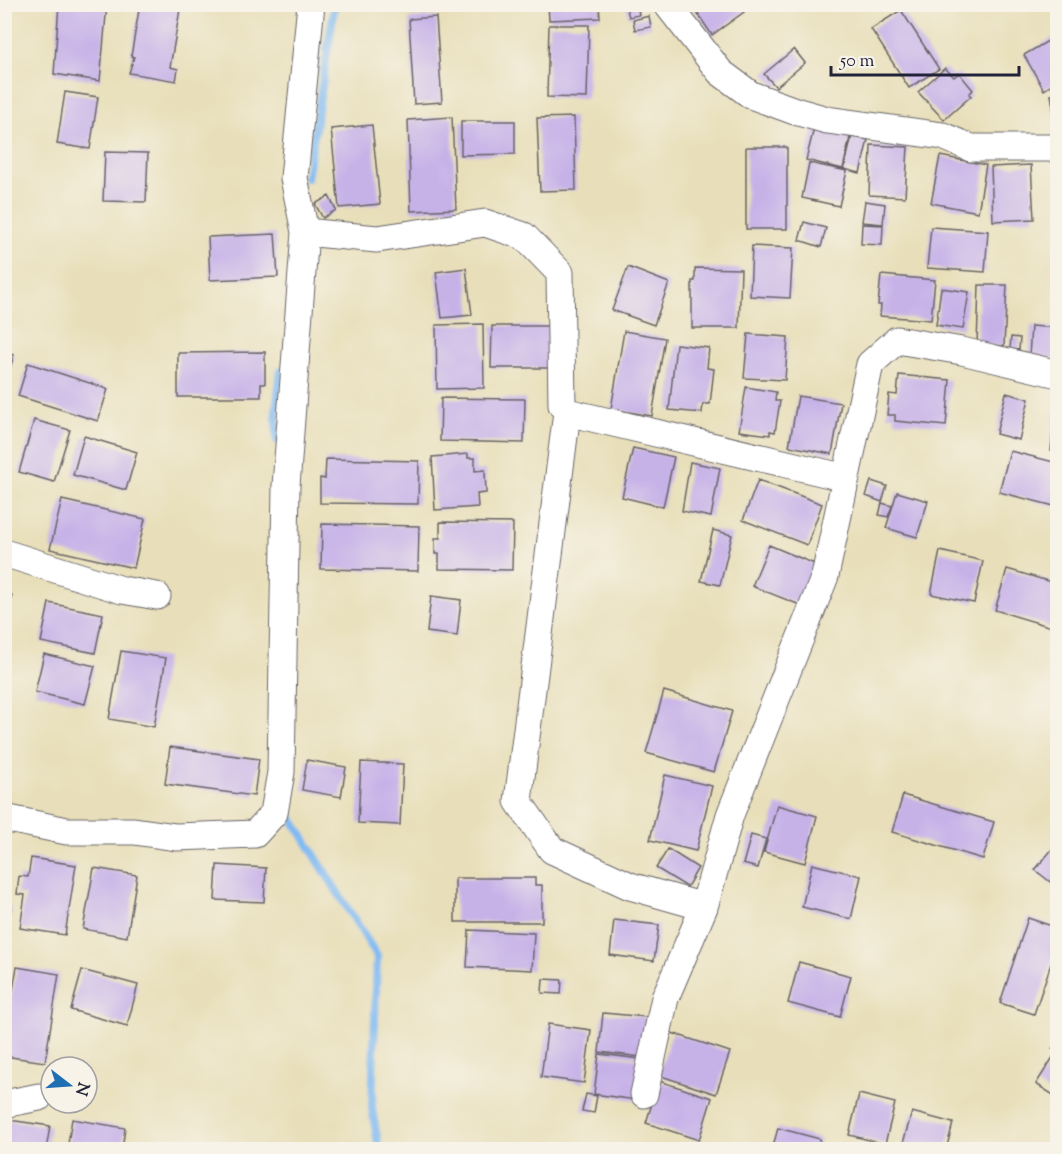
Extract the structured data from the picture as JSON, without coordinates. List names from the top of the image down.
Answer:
{
  "scale_bar": "50 m",
  "north": "right"
}
